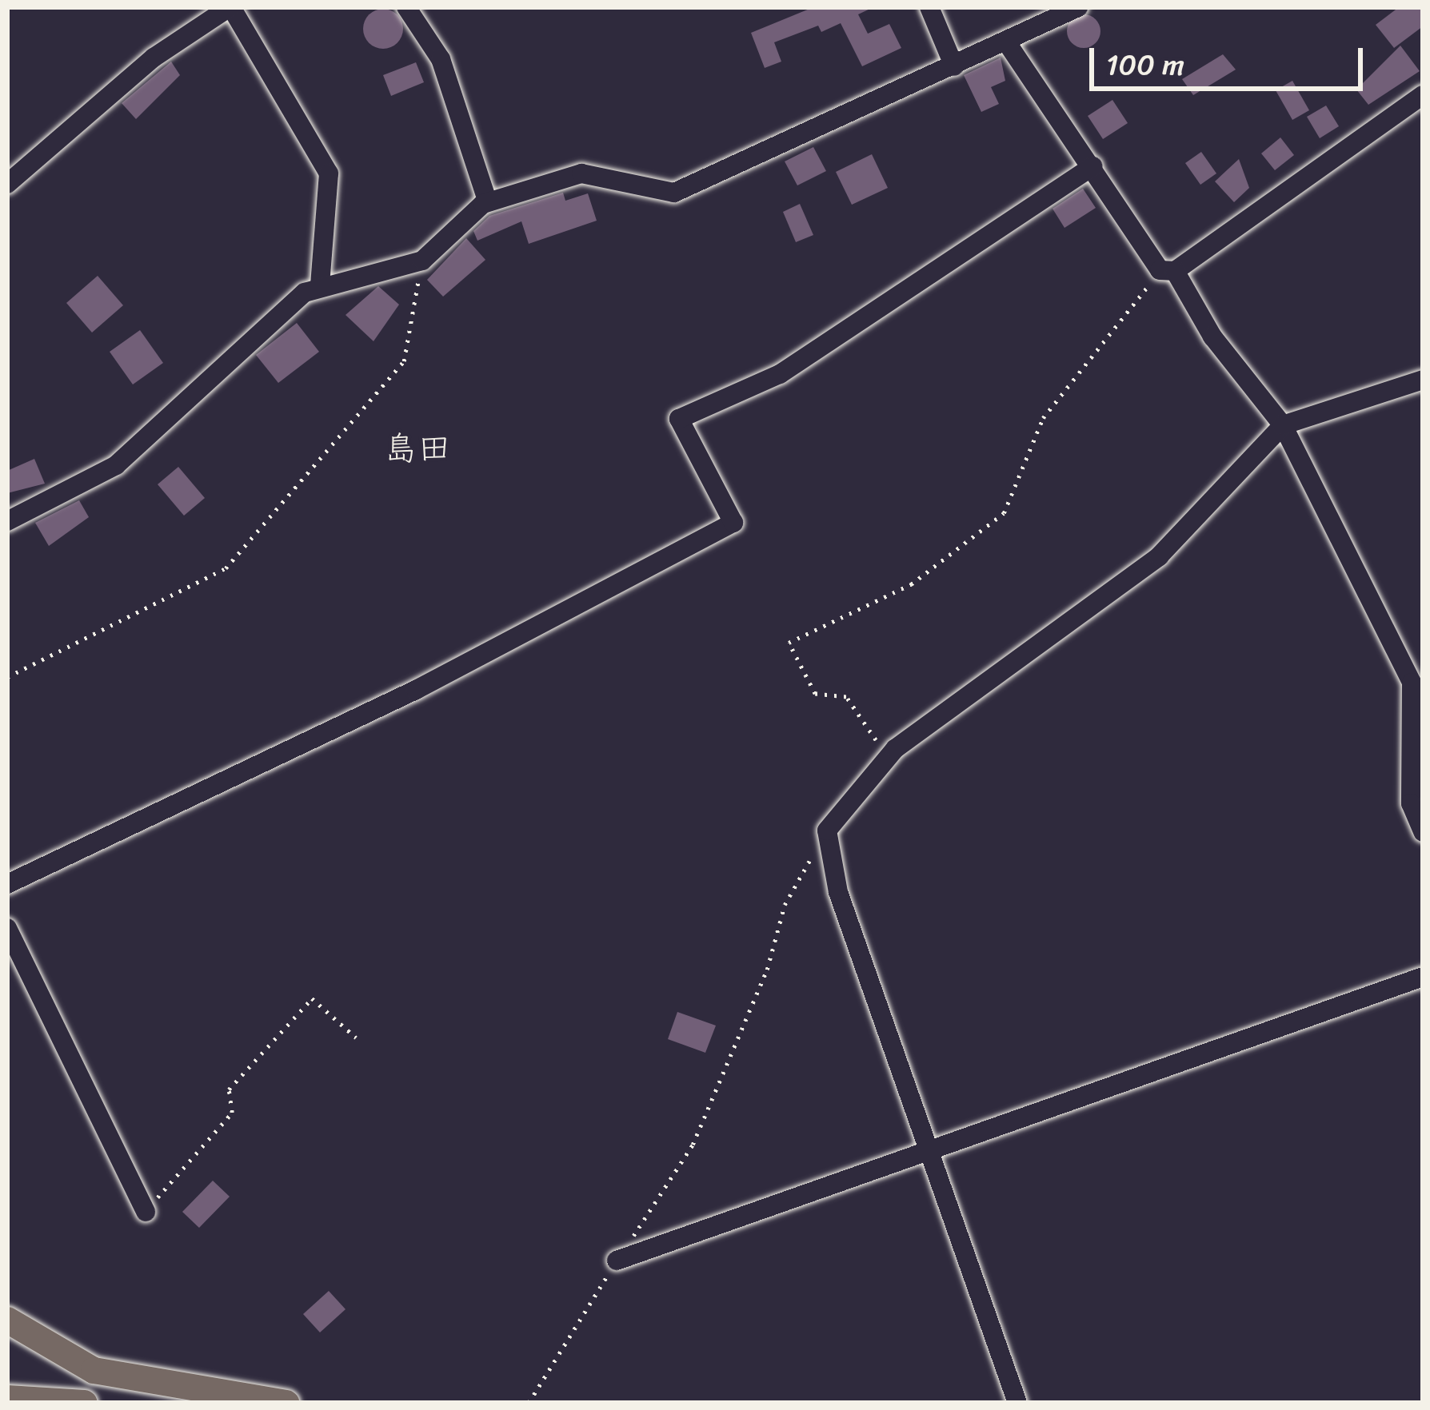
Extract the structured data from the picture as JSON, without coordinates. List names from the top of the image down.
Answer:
{
  "districts": ["島田"],
  "scale_bar": "100 m"
}
